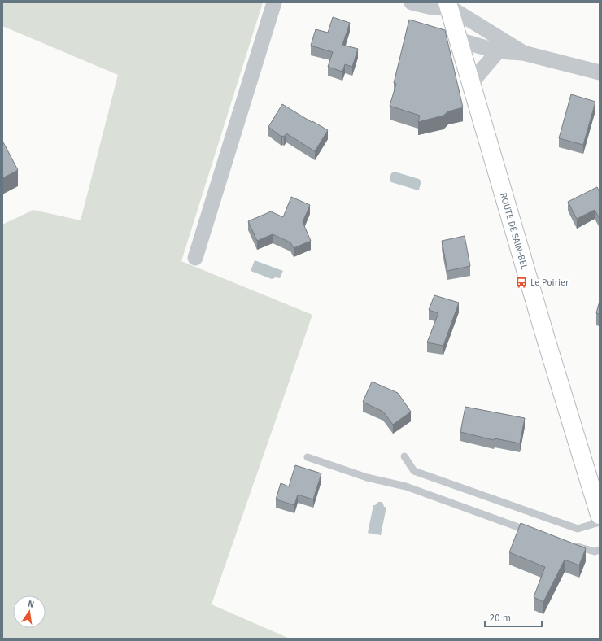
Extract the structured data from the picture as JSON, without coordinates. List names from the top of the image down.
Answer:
{
  "streets": {
    "main road": ["ROUTE DE SAIN-BEL"]
  },
  "places": {
    "bus stop": ["Le Poirier"]
  },
  "scale_bar": "20 m",
  "north": "top"
}
